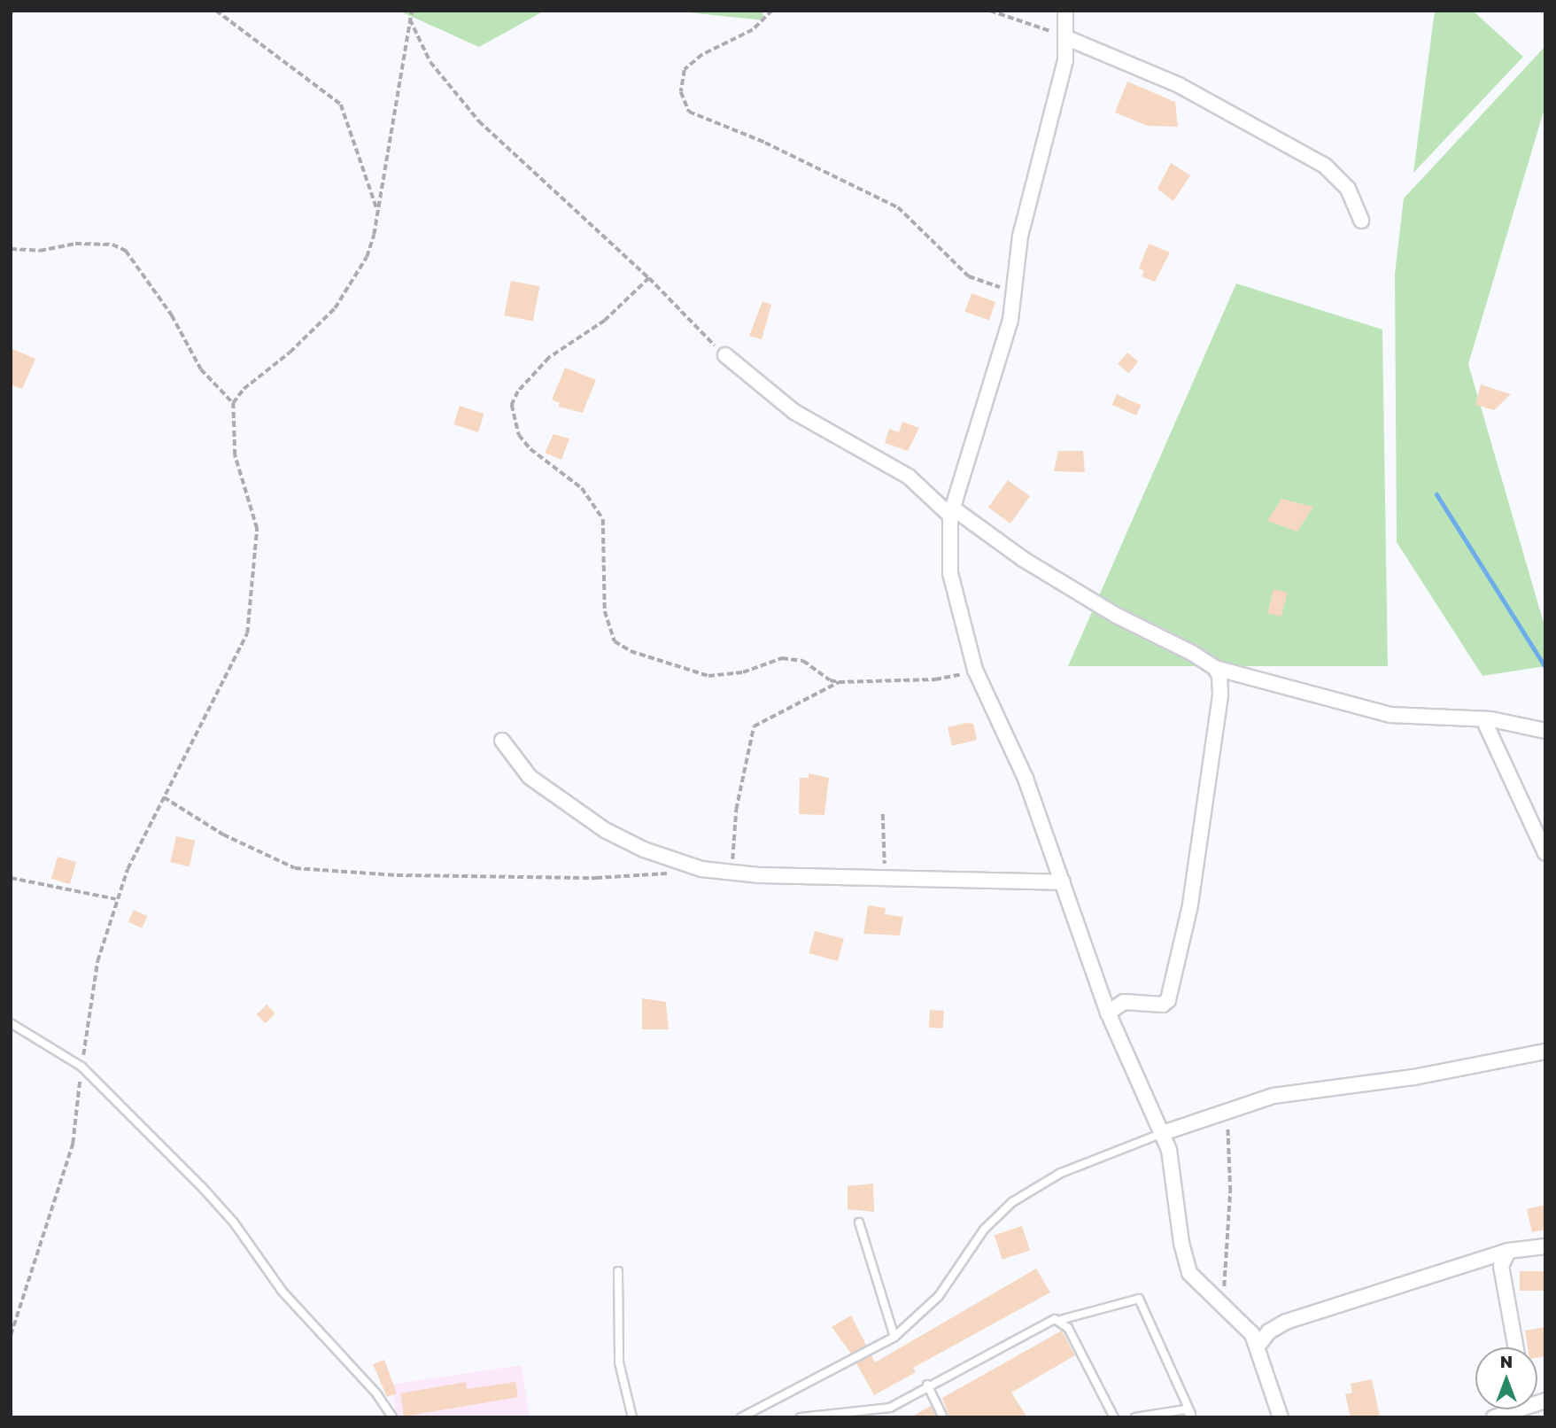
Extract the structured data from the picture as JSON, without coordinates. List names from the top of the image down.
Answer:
{
  "north": "top"
}
